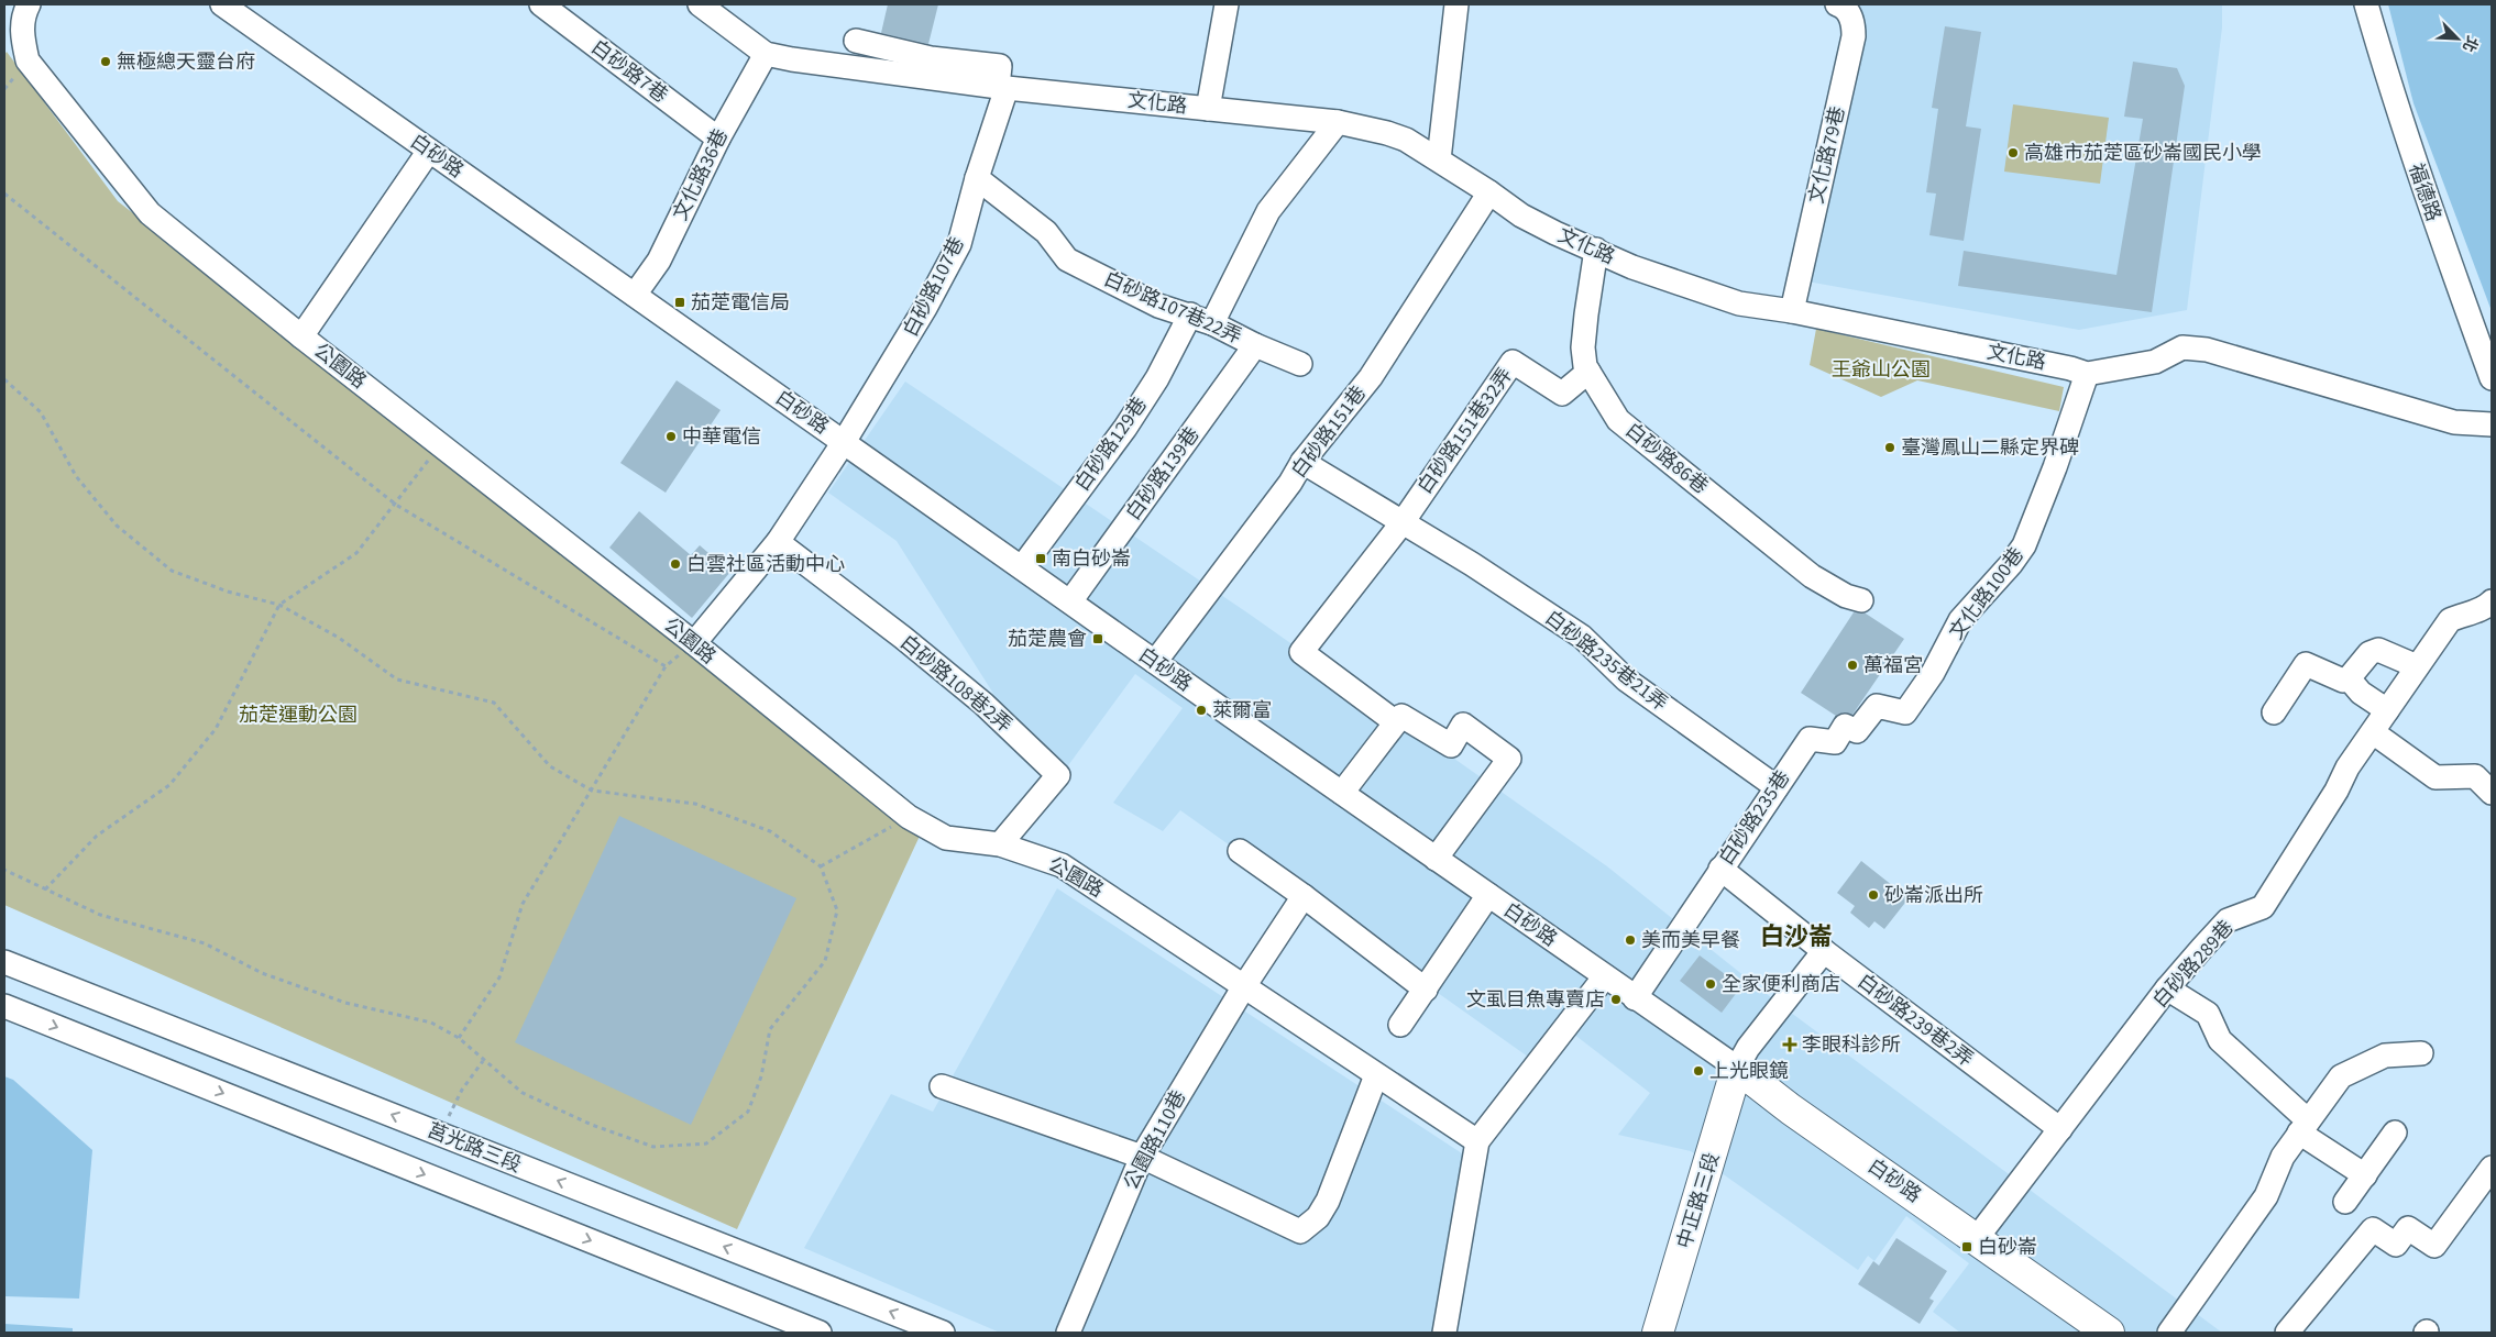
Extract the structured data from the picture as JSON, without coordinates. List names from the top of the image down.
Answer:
{
  "streets": {
    "main road": ["白砂路", "中正路三段"],
    "street": [
      "白砂路7巷",
      "文化路",
      "文化路79巷",
      "文化路36巷",
      "福德路",
      "白砂路107巷",
      "白砂路107巷22弄",
      "公園路",
      "白砂路151巷32弄",
      "白砂路151巷",
      "白砂路129巷",
      "白砂路86巷",
      "白砂路139巷",
      "文化路100巷",
      "白砂路235巷21弄",
      "白砂路108巷2弄",
      "白砂路235巷",
      "白砂路289巷",
      "白砂路239巷2弄",
      "公園路110巷",
      "莒光路三段"
    ]
  },
  "crossings": [
    ["白砂路7巷", "文化路36巷"],
    ["文化路", "文化路79巷"],
    ["文化路", "文化路36巷"],
    ["文化路", "白砂路107巷"],
    ["文化路", "白砂路151巷"],
    ["文化路", "白砂路86巷"],
    ["文化路", "文化路100巷"],
    ["白砂路", "文化路36巷"],
    ["白砂路", "白砂路107巷"],
    ["白砂路", "白砂路151巷"],
    ["白砂路", "白砂路129巷"],
    ["白砂路", "白砂路139巷"],
    ["白砂路", "白砂路235巷"],
    ["白砂路", "白砂路289巷"],
    ["白砂路", "中正路三段"],
    ["白砂路107巷", "白砂路107巷22弄"],
    ["白砂路107巷", "公園路"],
    ["白砂路107巷", "白砂路108巷2弄"],
    ["白砂路107巷22弄", "白砂路129巷"],
    ["白砂路107巷22弄", "白砂路139巷"],
    ["公園路", "白砂路108巷2弄"],
    ["公園路", "公園路110巷"],
    ["白砂路151巷32弄", "白砂路86巷"],
    ["白砂路151巷32弄", "白砂路235巷21弄"],
    ["文化路100巷", "白砂路235巷"],
    ["白砂路235巷21弄", "白砂路235巷"],
    ["白砂路235巷", "白砂路239巷2弄"],
    ["白砂路289巷", "白砂路239巷2弄"]
  ],
  "districts": ["白沙崙"],
  "parks": ["王爺山公園", "茄萣運動公園"],
  "places": {
    "other": [
      "無極總天靈台府",
      "高雄市茄萣區砂崙國民小學",
      "中華電信",
      "臺灣鳳山二縣定界碑",
      "白雲社區活動中心",
      "萬福宮",
      "萊爾富",
      "砂崙派出所",
      "美而美早餐",
      "全家便利商店",
      "文虱目魚專賣店",
      "上光眼鏡"
    ],
    "transit": [
      "茄萣電信局",
      "南白砂崙",
      "茄萣農會",
      "白砂崙"
    ],
    "health": ["李眼科診所"]
  },
  "north": "bottom right"
}
